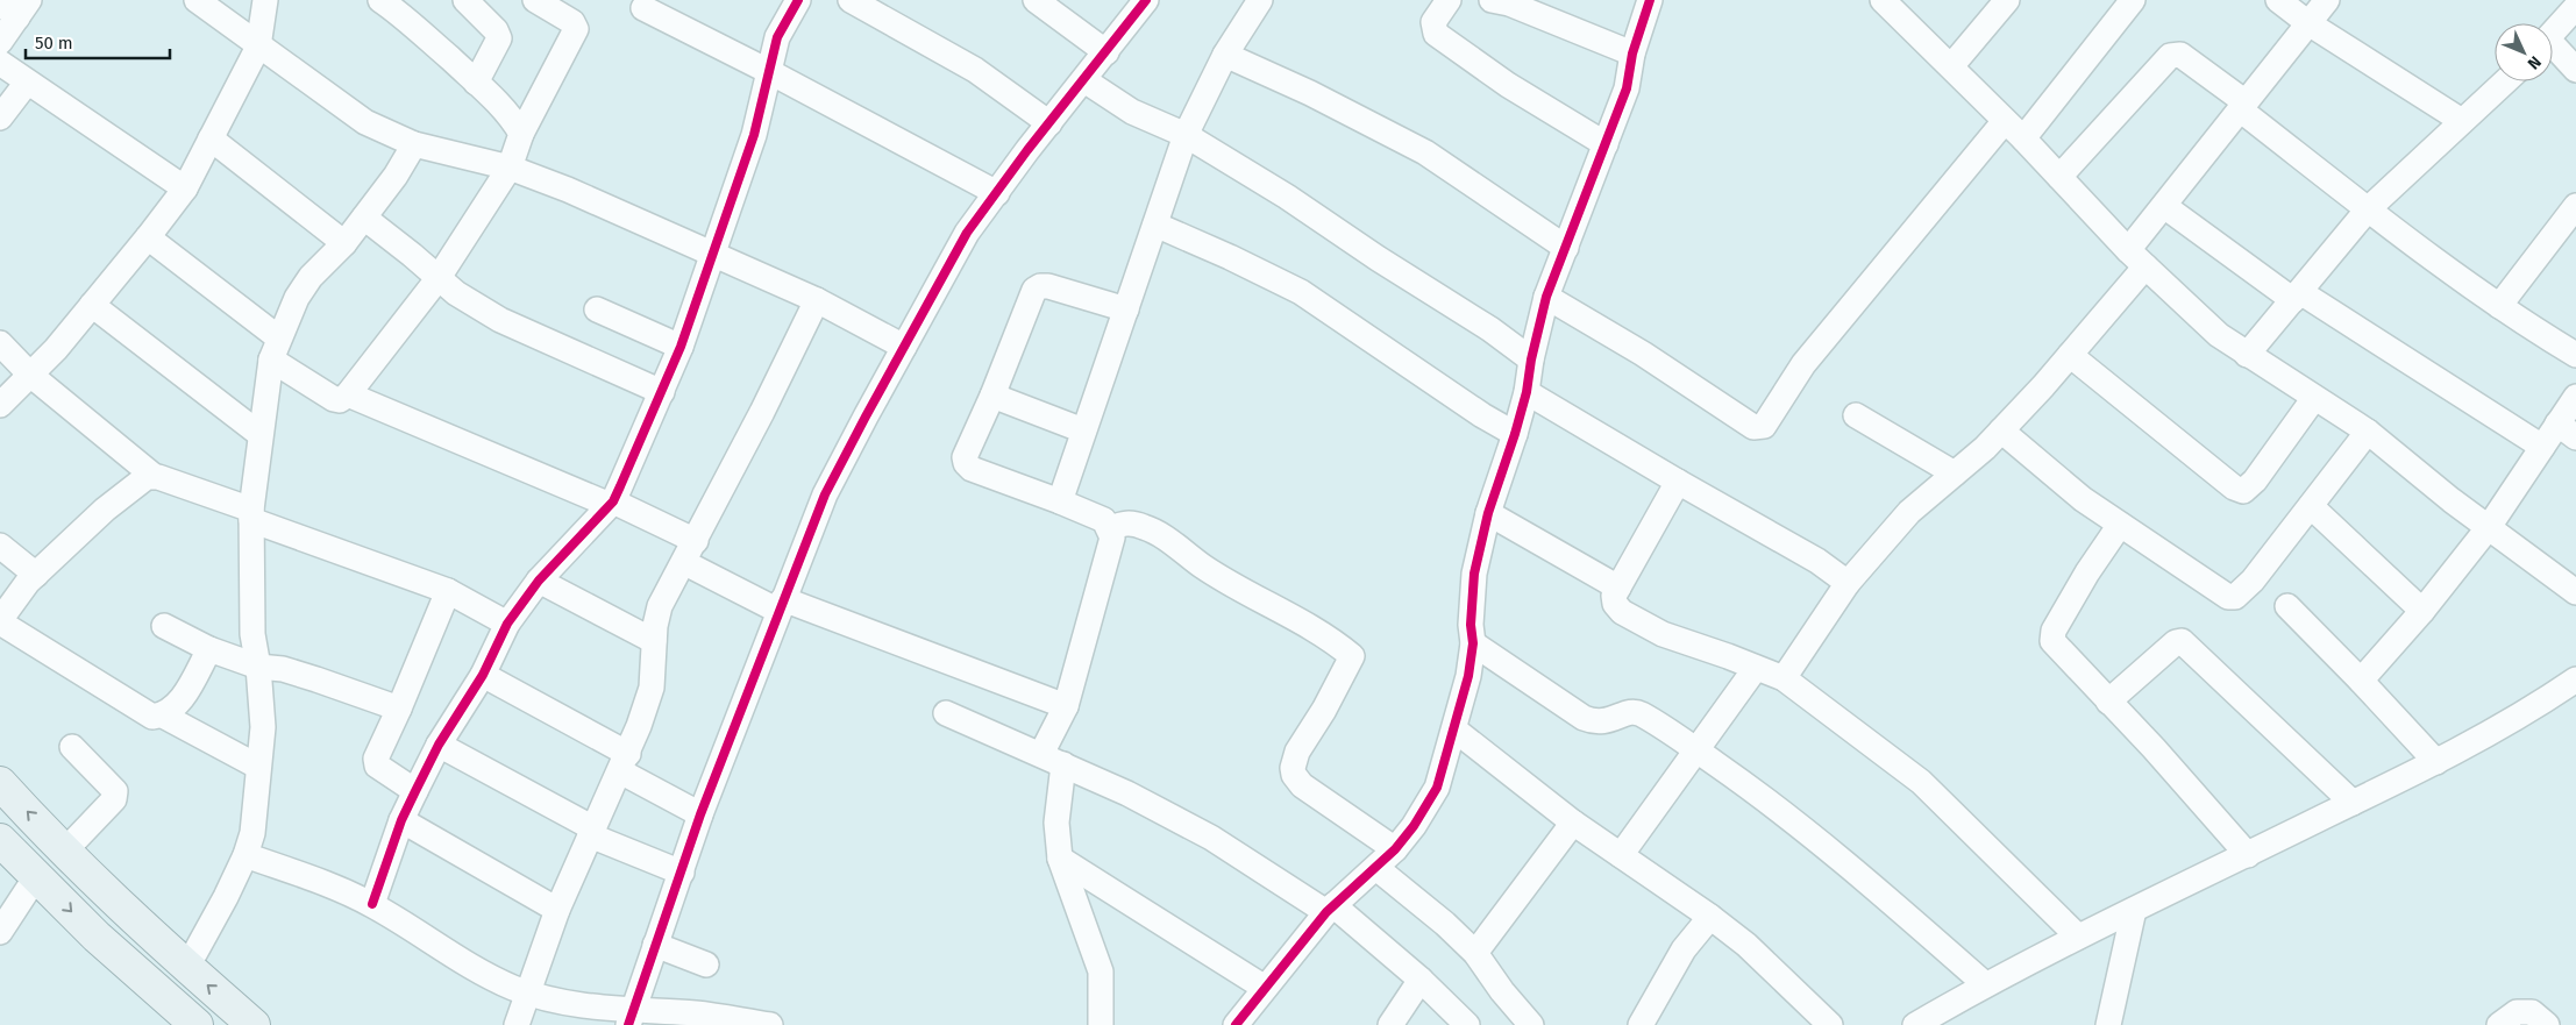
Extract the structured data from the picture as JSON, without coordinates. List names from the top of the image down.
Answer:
{
  "scale_bar": "50 m",
  "north": "bottom right"
}
